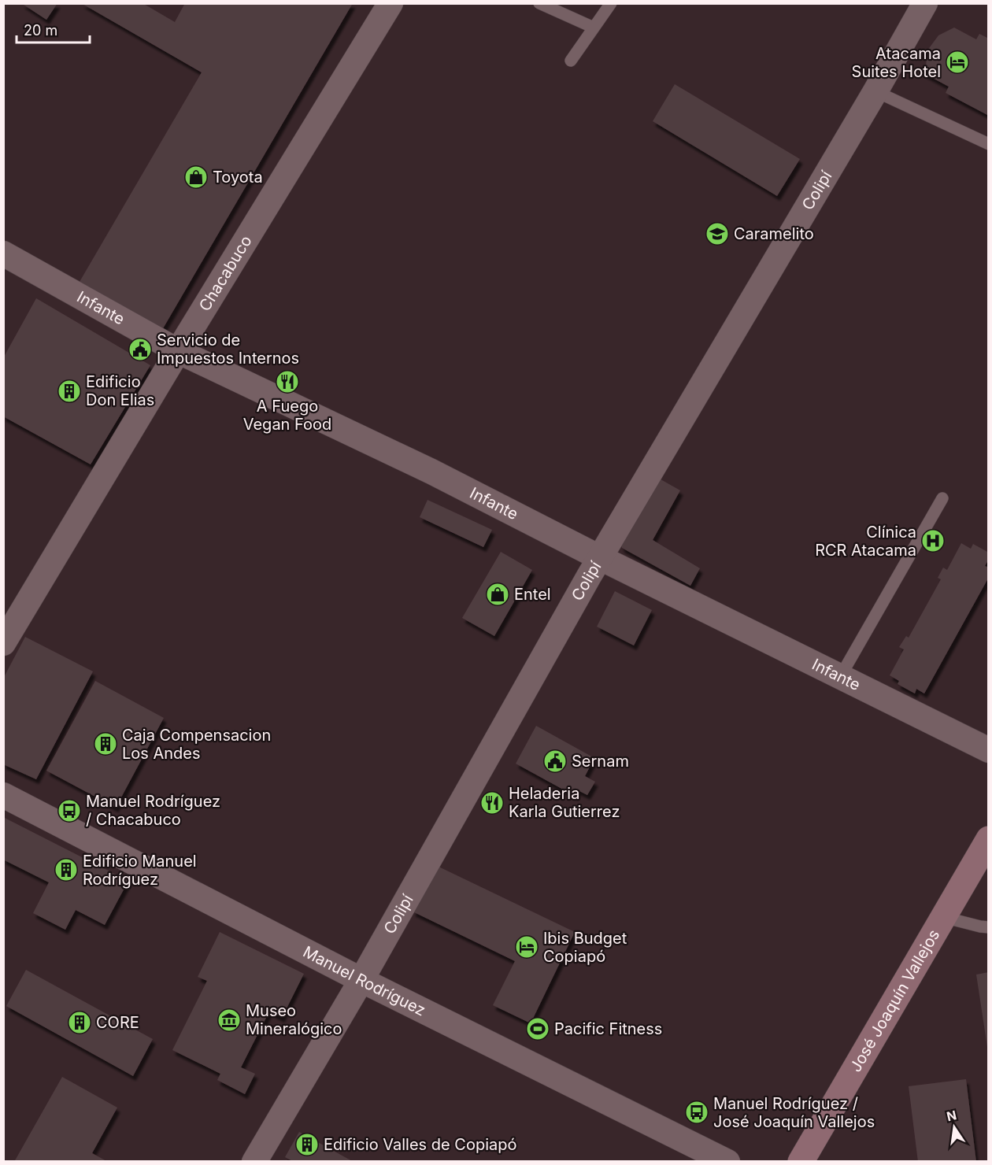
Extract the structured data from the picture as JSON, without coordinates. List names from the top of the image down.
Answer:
{
  "streets": {
    "main road": ["José Joaquín Vallejos"],
    "street": [
      "Colipí",
      "Chacabuco",
      "Infante",
      "Manuel Rodríguez"
    ]
  },
  "crossings": [
    ["Colipí", "Infante"],
    ["Colipí", "Manuel Rodríguez"],
    ["Chacabuco", "Infante"]
  ],
  "places": {
    "hotel": ["Atacama Suites Hotel", "Ibis Budget Copiapó"],
    "shop": ["Toyota", "Entel"],
    "school or university": ["Caramelito"],
    "public building": ["Servicio de Impuestos Internos", "Sernam"],
    "restaurant": ["A Fuego Vegan Food", "Heladeria Karla Gutierrez"],
    "building": [
      "Edificio Don Elias",
      "Caja Compensacion Los Andes",
      "Edificio Manuel Rodríguez",
      "CORE",
      "Edificio Valles de Copiapó"
    ],
    "hospital": ["Clínica RCR Atacama"],
    "bus stop": ["Manuel Rodríguez / Chacabuco", "Manuel Rodríguez / José Joaquín Vallejos"],
    "museum": ["Museo Mineralógico"],
    "sports": ["Pacific Fitness"]
  },
  "scale_bar": "20 m",
  "north": "top"
}
